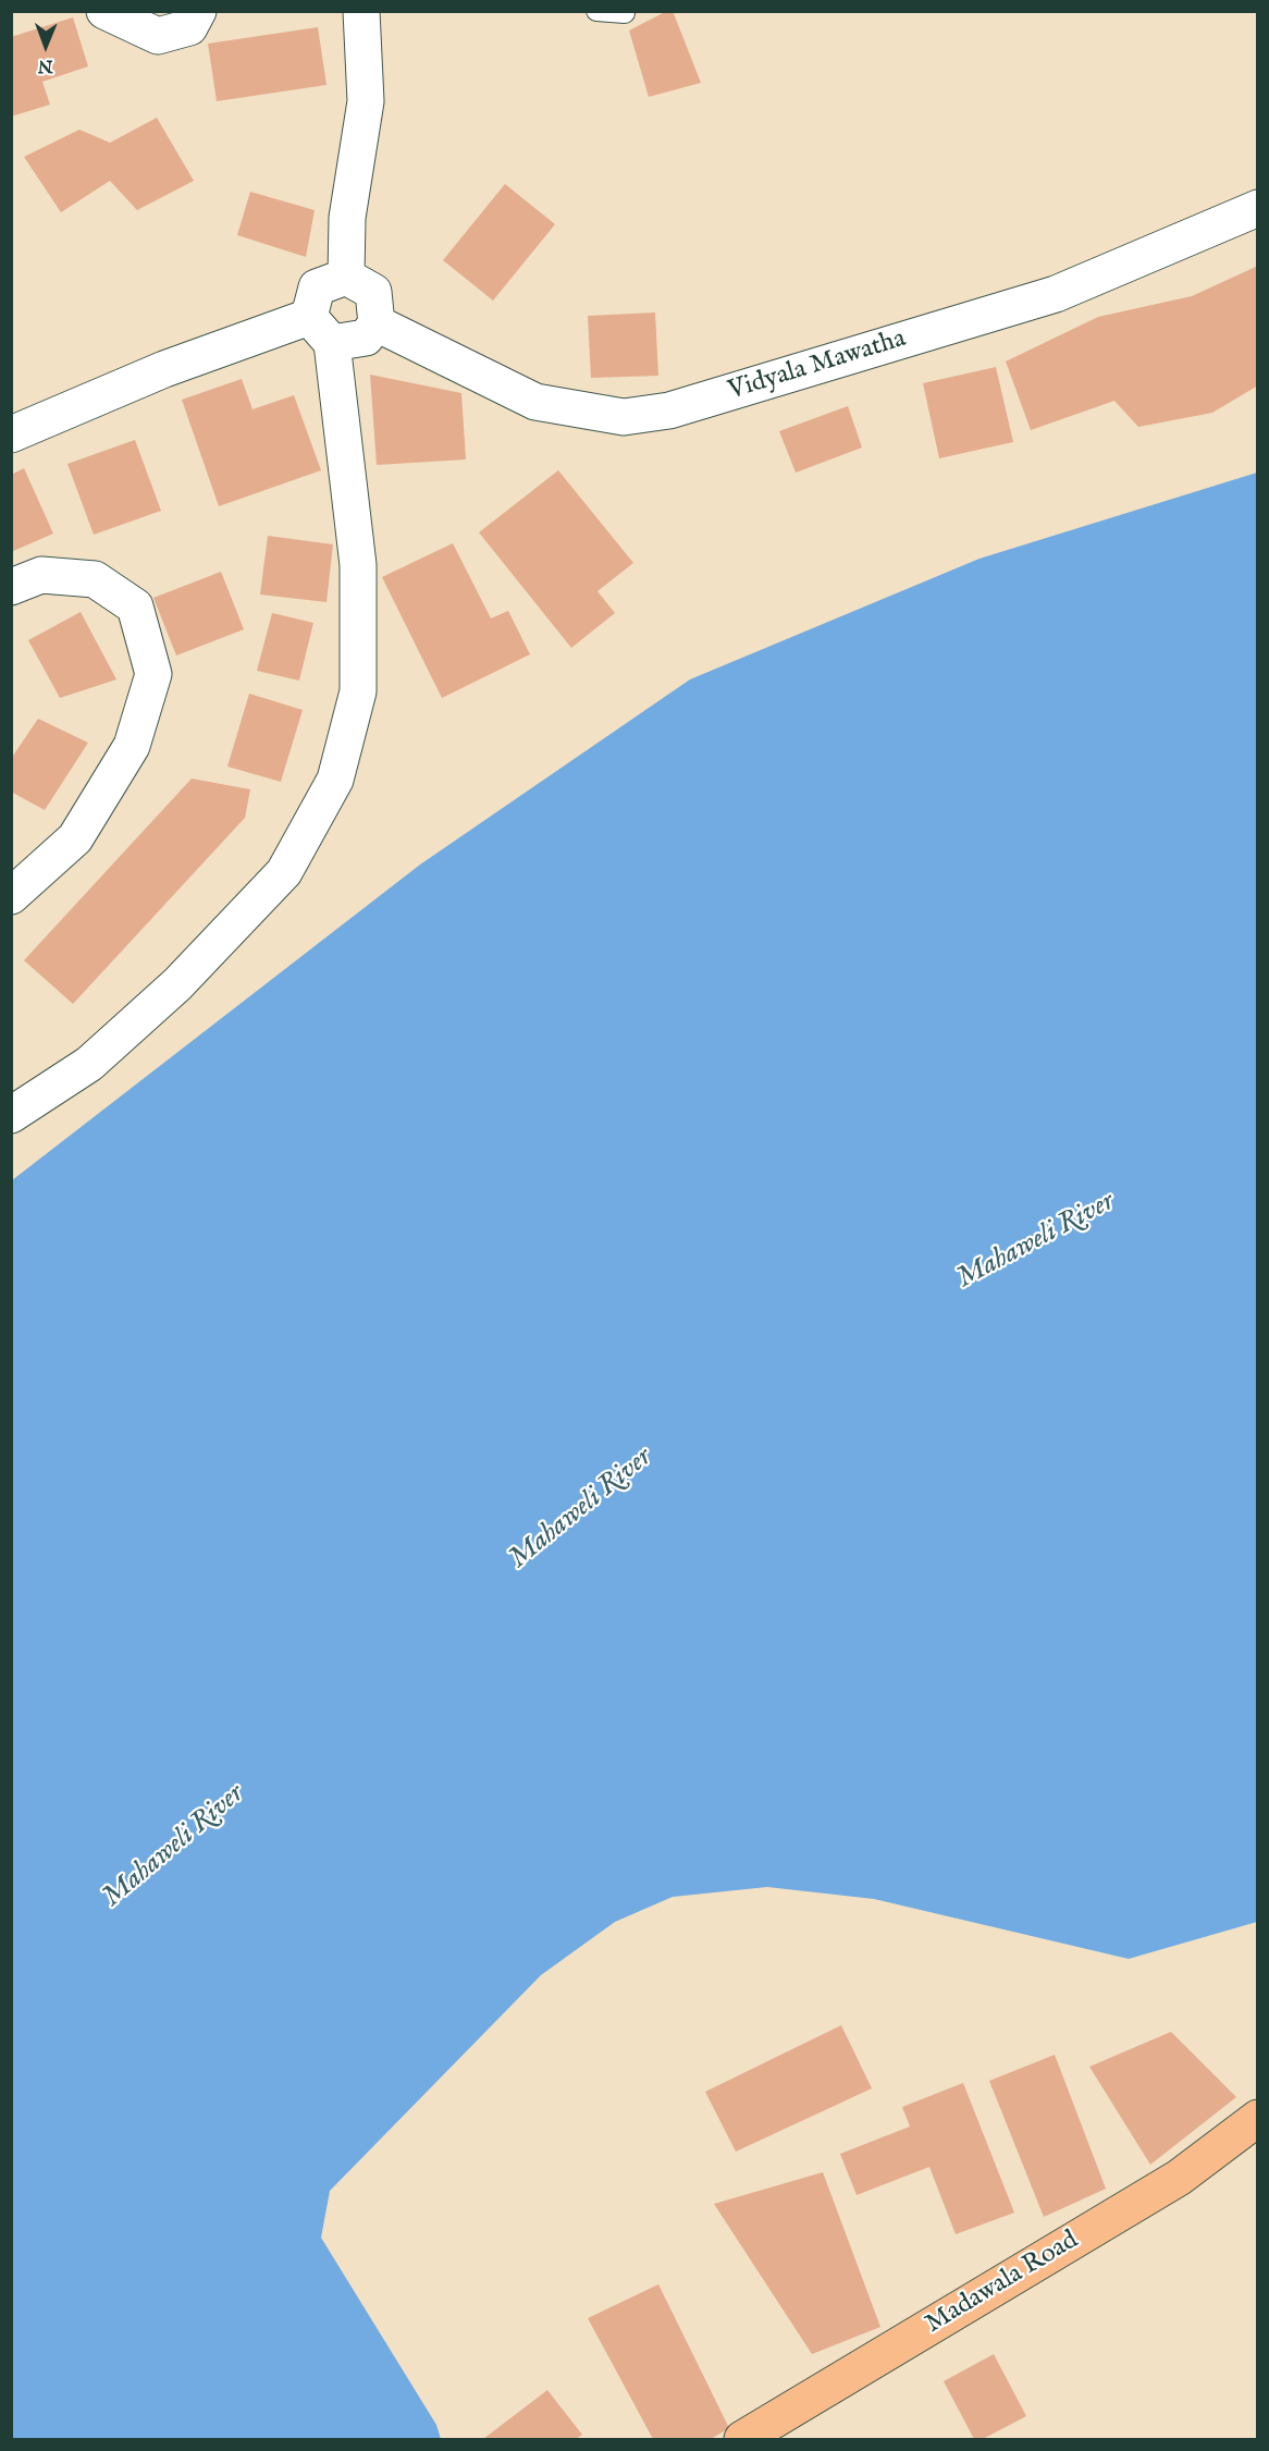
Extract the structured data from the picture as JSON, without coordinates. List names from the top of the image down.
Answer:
{
  "streets": {
    "main road": ["Madawala Road"],
    "street": ["Vidyala Mawatha"]
  },
  "water": ["Mahaweli River"],
  "north": "bottom"
}
